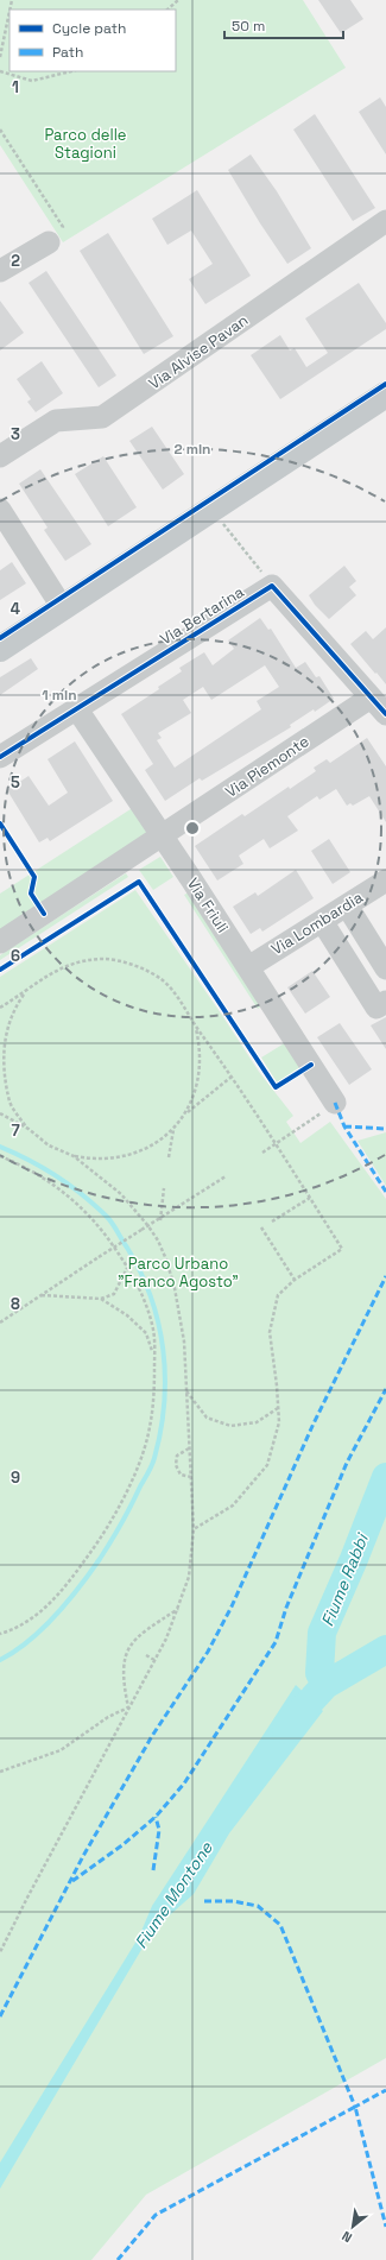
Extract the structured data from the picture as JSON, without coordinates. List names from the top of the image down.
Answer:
{
  "streets": {
    "street": [
      "Via Alvise Pavan",
      "Via Bertarina",
      "Via Piemonte",
      "Via Friuli",
      "Via Lombardia"
    ]
  },
  "crossings": [
    ["Via Bertarina", "Via Friuli"],
    ["Via Piemonte", "Via Friuli"],
    ["Via Friuli", "Via Lombardia"]
  ],
  "water": ["Fiume Rabbi", "Fiume Montone"],
  "parks": ["Parco delle Stagioni", "Parco Urbano \"Franco Agosto\""],
  "legend": ["Cycle path", "Path"],
  "scale_bar": "50 m",
  "north": "bottom left",
  "grid": {
    "rows": [
      "1",
      "2",
      "3",
      "4",
      "5",
      "6",
      "7",
      "8",
      "9"
    ]
  },
  "rings": ["2 min", "1 min"]
}
